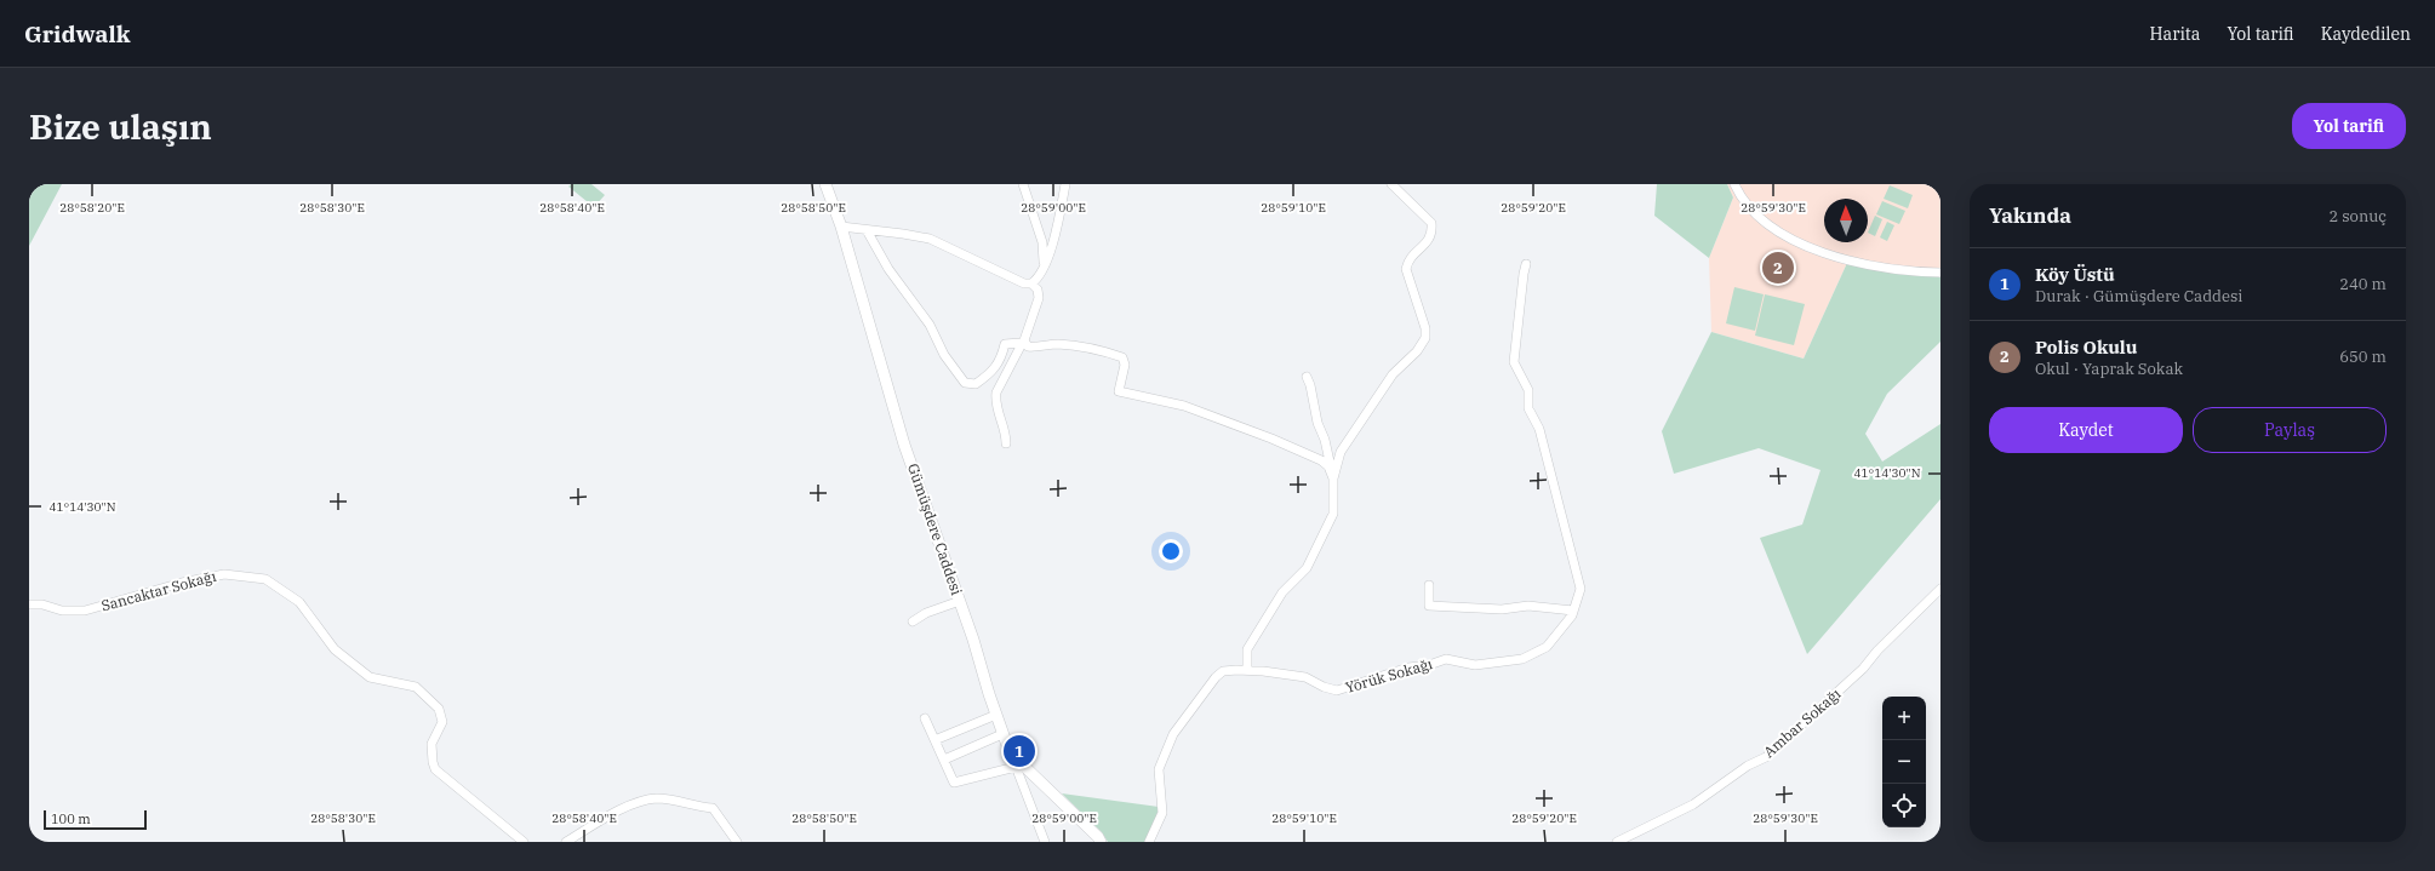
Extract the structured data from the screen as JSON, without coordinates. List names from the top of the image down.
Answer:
{
  "streets": {
    "street": [
      "Gümüşdere Caddesi",
      "Sancaktar Sokağı",
      "Yörük Sokağı",
      "Ambar Sokağı"
    ]
  },
  "scale_bar": "100 m",
  "north": "top",
  "page": {
    "header": "Gridwalk",
    "nav": ["Harita", "Yol tarifi", "Kaydedilen"],
    "buttons": [
      "Yol tarifi",
      ["Kaydet", "Paylaş"]
    ],
    "title": "Bize ulaşın",
    "heading": ["Yakında", "2 sonuç"],
    "list": [
      {
        "mark": "1",
        "name": "Köy Üstü",
        "note": "Durak · Gümüşdere Caddesi",
        "value": "240 m"
      },
      {
        "mark": "2",
        "name": "Polis Okulu",
        "note": "Okul · Yaprak Sokak",
        "value": "650 m"
      }
    ],
    "pins": ["2", "1"],
    "map_buttons": ["+", "−"],
    "scale": "100 m"
  },
  "coordinates": [
    "28°58'20\"E",
    "28°58'30\"E",
    "28°58'40\"E",
    "28°58'50\"E",
    "28°59'00\"E",
    "28°59'10\"E",
    "28°59'20\"E",
    "28°59'30\"E",
    "41°14'30\"N"
  ]
}
